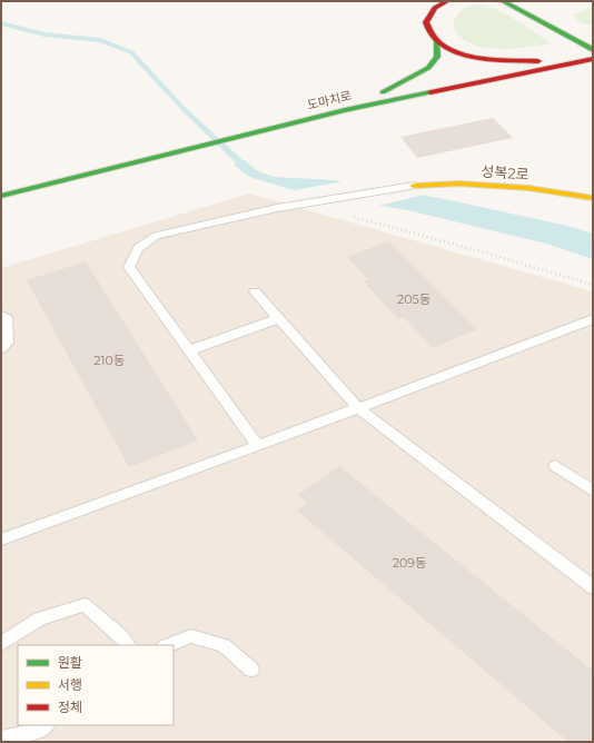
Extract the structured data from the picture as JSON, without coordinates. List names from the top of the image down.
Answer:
{
  "streets": {
    "main road": ["도마치로", "성복2로"]
  },
  "house_numbers": ["205동", "210동", "209동"],
  "legend": ["원활", "서행", "정체"]
}
